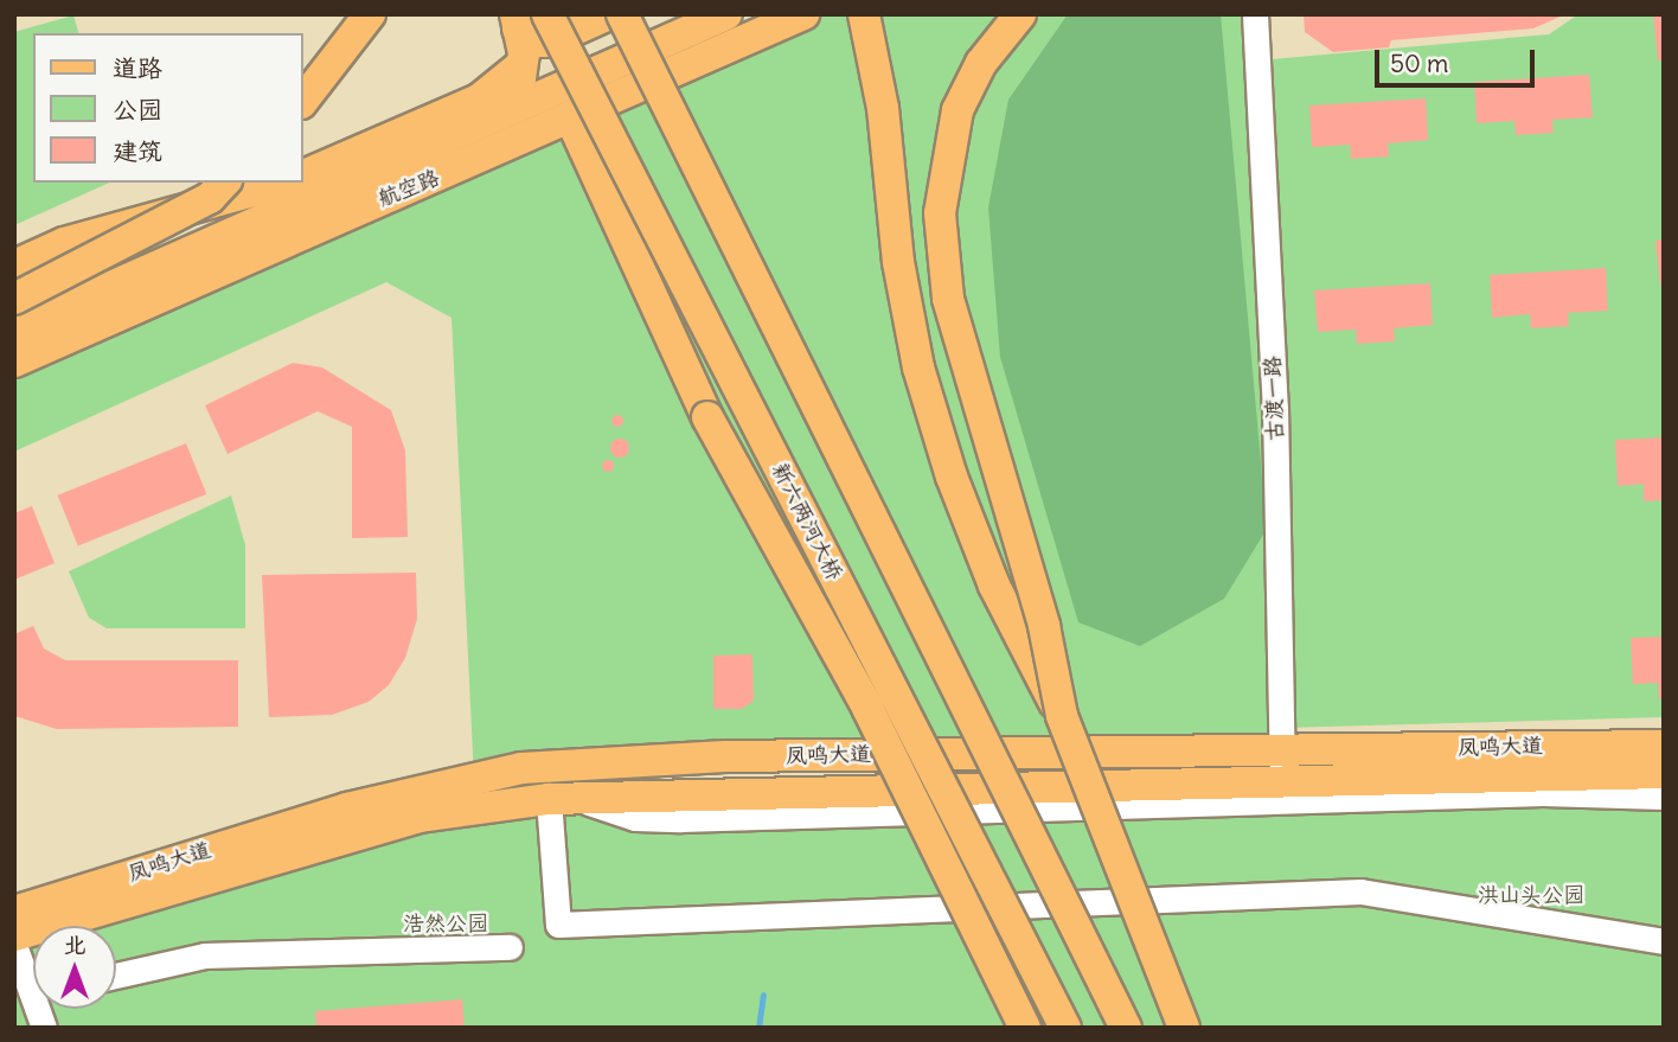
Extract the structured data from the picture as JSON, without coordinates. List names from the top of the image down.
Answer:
{
  "streets": {
    "main road": ["航空路", "新六两河大桥", "凤鸣大道"],
    "street": ["古渡一路"]
  },
  "crossings": [
    ["古渡一路", "凤鸣大道"]
  ],
  "parks": ["洪山头公园", "浩然公园"],
  "legend": ["道路", "公园", "建筑"],
  "scale_bar": "50 m",
  "north": "top"
}
